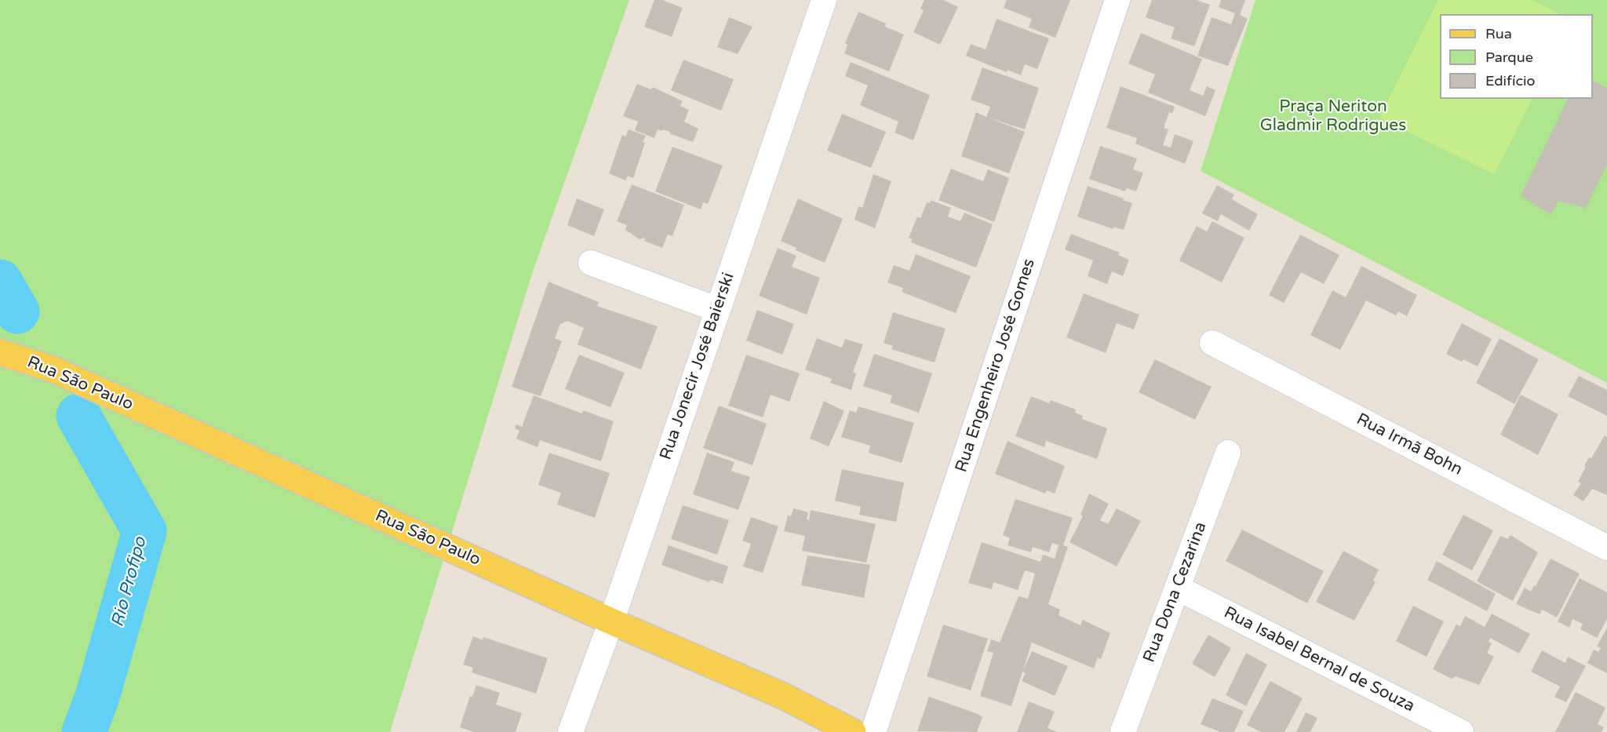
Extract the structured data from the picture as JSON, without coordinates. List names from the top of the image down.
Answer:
{
  "streets": {
    "main road": ["Rua São Paulo"],
    "street": [
      "Rua Engenheiro José Gomes",
      "Rua Jonecir José Baierski",
      "Rua Irmã Bohn",
      "Rua Dona Cezarina",
      "Rua Isabel Bernal de Souza"
    ]
  },
  "crossings": [
    ["Rua Jonecir José Baierski", "Rua São Paulo"],
    ["Rua Dona Cezarina", "Rua Isabel Bernal de Souza"]
  ],
  "water": ["Rio Profipo"],
  "parks": ["Praça Neriton Gladmir Rodrigues"],
  "legend": ["Rua", "Parque", "Edifício"]
}
